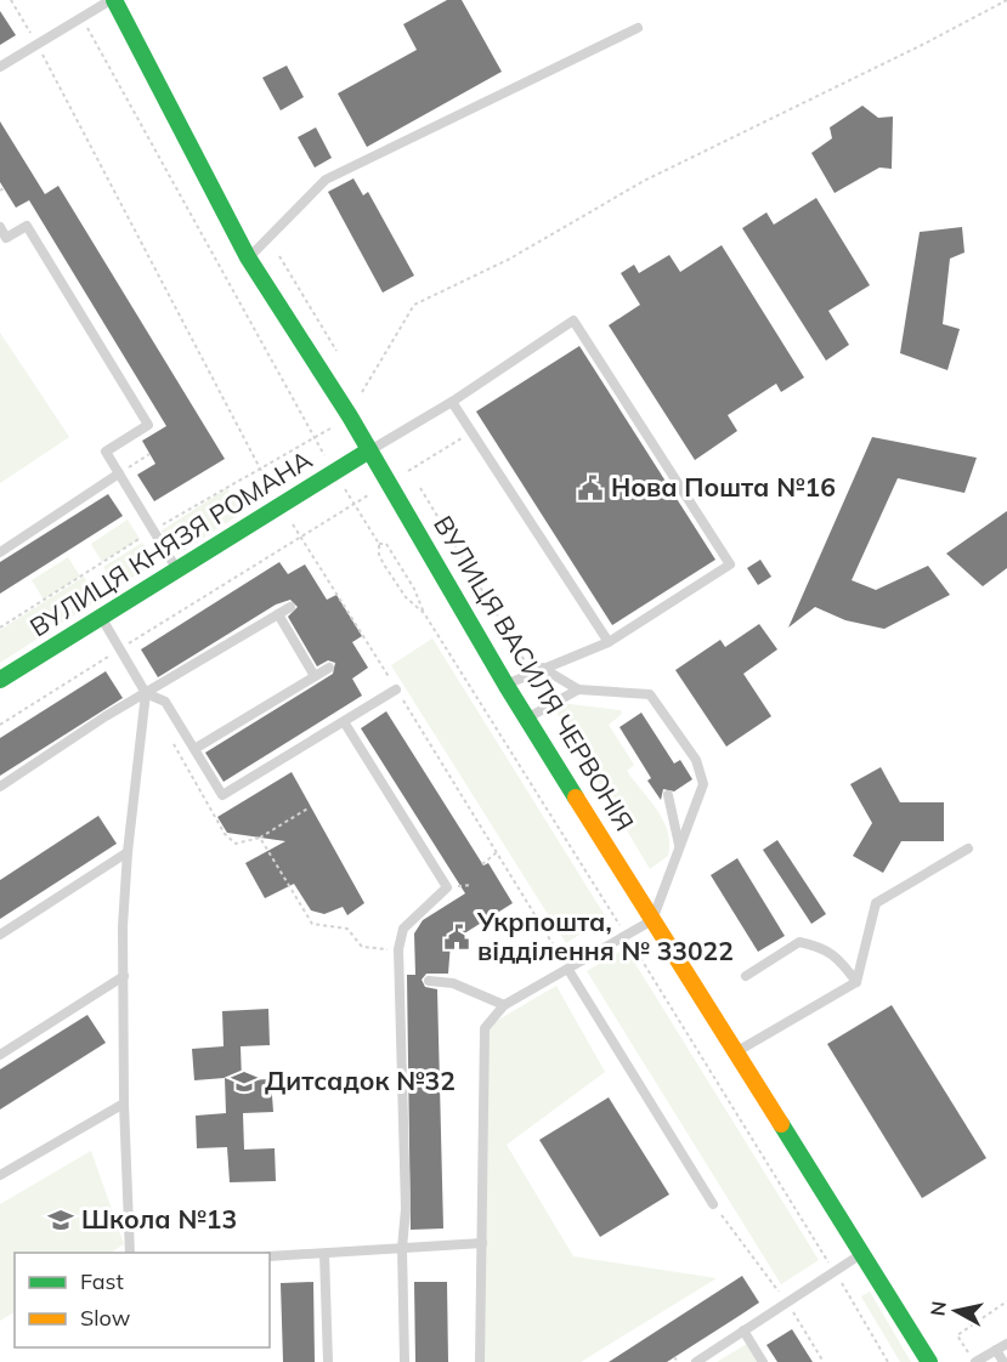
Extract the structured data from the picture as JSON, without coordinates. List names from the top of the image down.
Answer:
{
  "streets": {
    "main road": ["ВУЛИЦЯ КНЯЗЯ РОМАНА", "ВУЛИЦЯ ВАСИЛЯ ЧЕРВОНІЯ"]
  },
  "crossings": [
    ["ВУЛИЦЯ КНЯЗЯ РОМАНА", "ВУЛИЦЯ ВАСИЛЯ ЧЕРВОНІЯ"]
  ],
  "places": {
    "public building": ["Нова Пошта №16", "Укрпошта, відділення № 33022"],
    "school or university": ["Дитсадок №32", "Школа №13"]
  },
  "legend": ["Fast", "Slow"],
  "north": "left"
}
